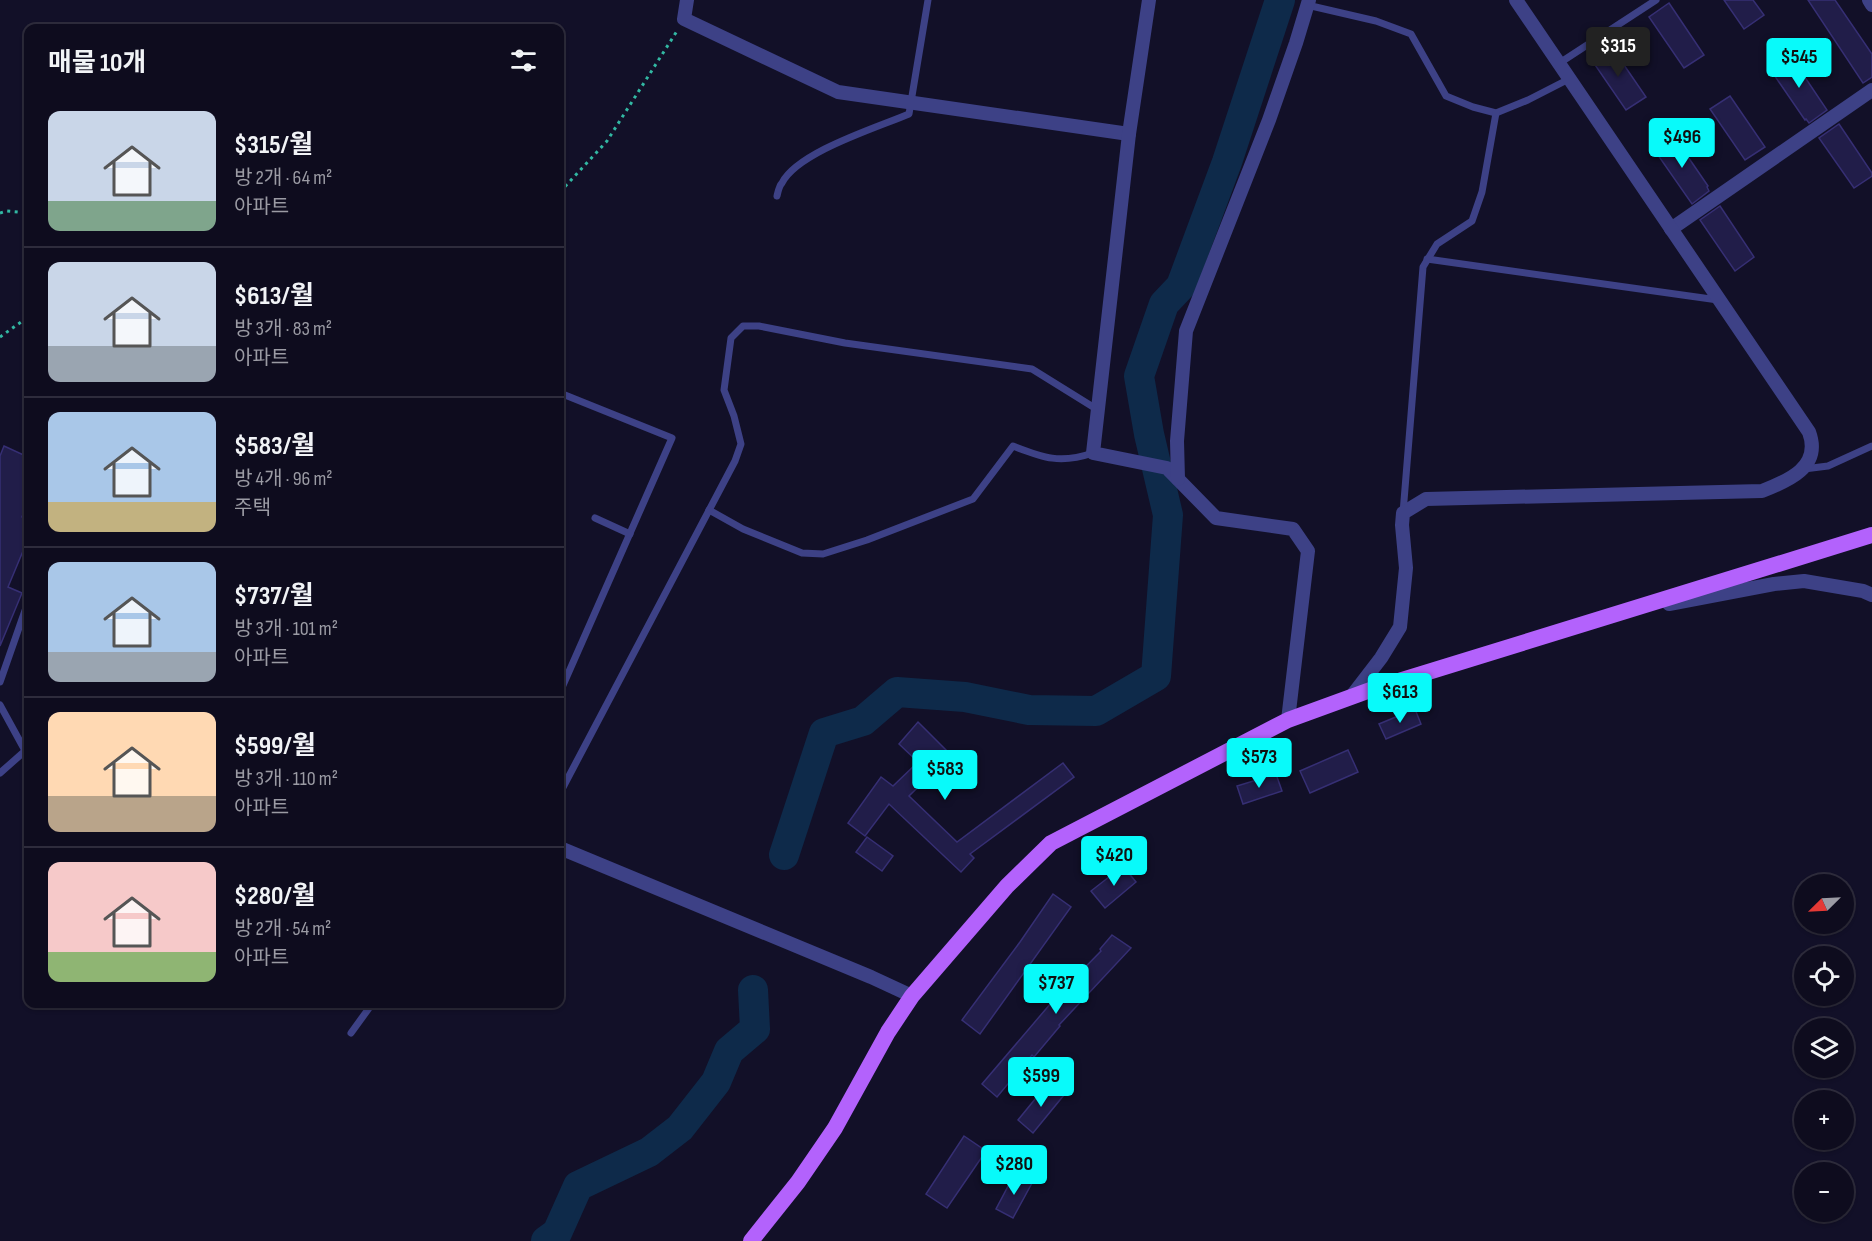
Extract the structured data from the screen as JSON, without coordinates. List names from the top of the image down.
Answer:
{
  "north": "bottom left",
  "page": {
    "heading": "매물 10개",
    "price": [
      "$315",
      "$545",
      "$496",
      "$613",
      "$573",
      "$583",
      "$420",
      "$737",
      "$599",
      "$280"
    ],
    "list": [
      {
        "name": "$315/월",
        "note": "방 2개 · 64 m² · 아파트"
      },
      {
        "name": "$613/월",
        "note": "방 3개 · 83 m² · 아파트"
      },
      {
        "name": "$583/월",
        "note": "방 4개 · 96 m² · 주택"
      },
      {
        "name": "$737/월",
        "note": "방 3개 · 101 m² · 아파트"
      },
      {
        "name": "$599/월",
        "note": "방 3개 · 110 m² · 아파트"
      },
      {
        "name": "$280/월",
        "note": "방 2개 · 54 m² · 아파트"
      }
    ],
    "map_buttons": ["+", "−"]
  }
}
